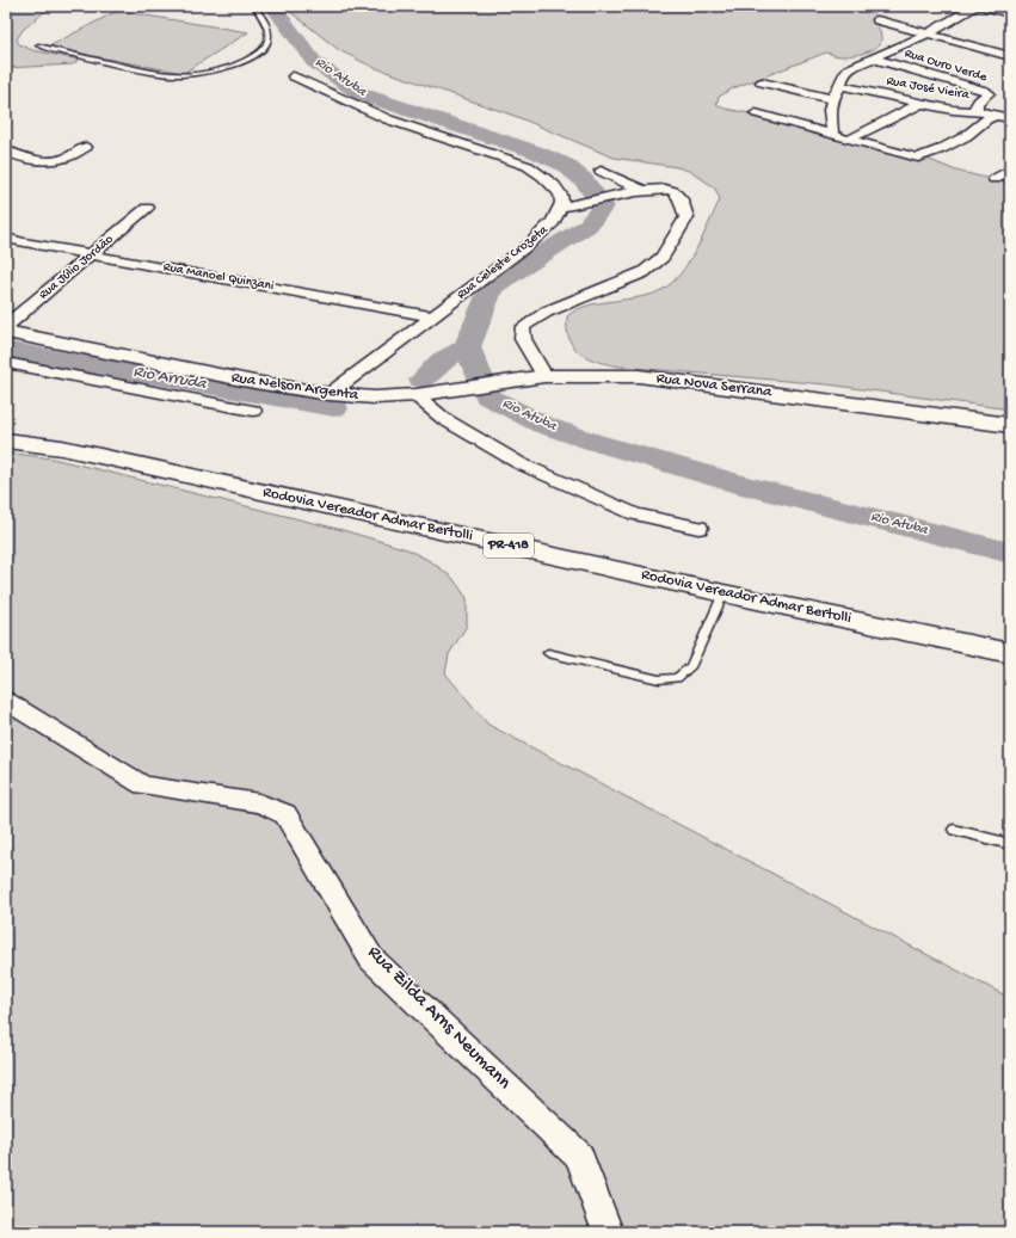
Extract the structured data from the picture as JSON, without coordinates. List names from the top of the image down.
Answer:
{
  "streets": {
    "main road": [
      "Rua Nova Serrana",
      "Rua Nelson Argenta",
      "Rodovia Vereador Admar Bertolli",
      "PR-418"
    ],
    "street": [
      "Rua Ouro Verde",
      "Rua José Vieira",
      "Rua Celeste Crozeta",
      "Rua Júlio Jordão",
      "Rua Manoel Quinzani",
      "Rua Zilda Arns Neumann"
    ]
  },
  "crossings": [
    ["Rua Ouro Verde", "Rua José Vieira"],
    ["Rua Celeste Crozeta", "Rua Manoel Quinzani"],
    ["Rua Celeste Crozeta", "Rua Nelson Argenta"],
    ["Rua Júlio Jordão", "Rua Manoel Quinzani"],
    ["Rua Nova Serrana", "Rua Nelson Argenta"]
  ],
  "water": ["Rio Atuba", "Rio Arruda"]
}
